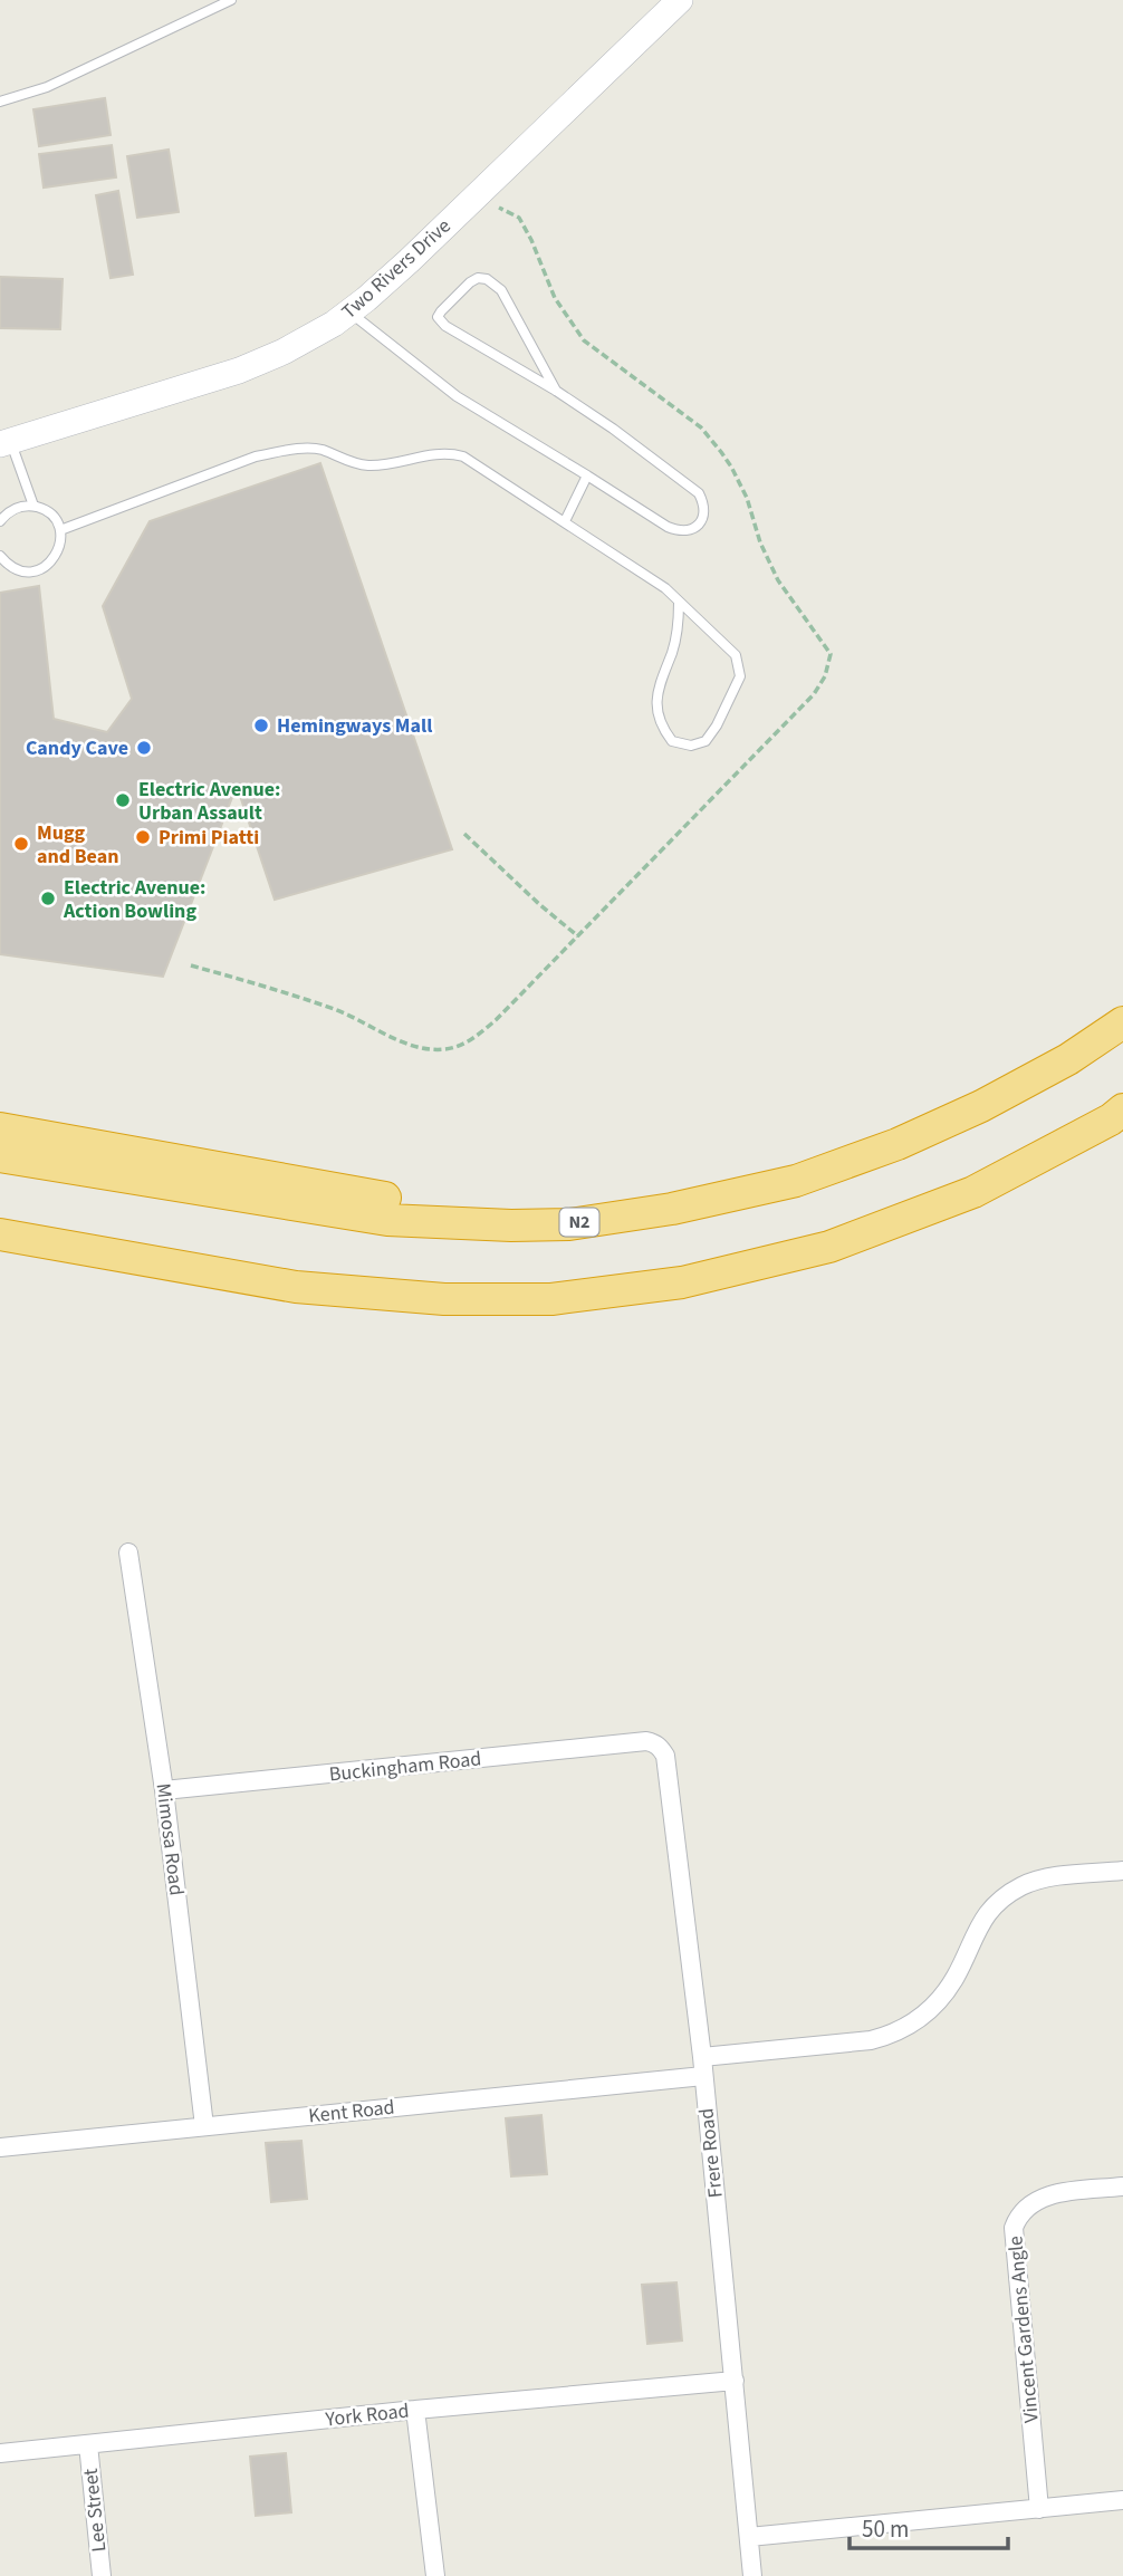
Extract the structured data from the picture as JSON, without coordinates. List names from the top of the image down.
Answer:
{
  "streets": {
    "highway": ["N2"],
    "main road": ["Two Rivers Drive"],
    "street": [
      "Buckingham Road",
      "Mimosa Road",
      "Kent Road",
      "Frere Road",
      "Vincent Gardens Angle",
      "York Road",
      "Lee Street"
    ]
  },
  "crossings": [
    ["Buckingham Road", "Mimosa Road"],
    ["Buckingham Road", "Frere Road"],
    ["Mimosa Road", "Kent Road"],
    ["Kent Road", "Frere Road"],
    ["Frere Road", "York Road"],
    ["York Road", "Lee Street"]
  ],
  "places": [
    "Hemingways Mall",
    "Candy Cave",
    "Electric Avenue: Urban Assault",
    "Primi Piatti",
    "Mugg and Bean",
    "Electric Avenue: Action Bowling"
  ],
  "scale_bar": "50 m"
}
